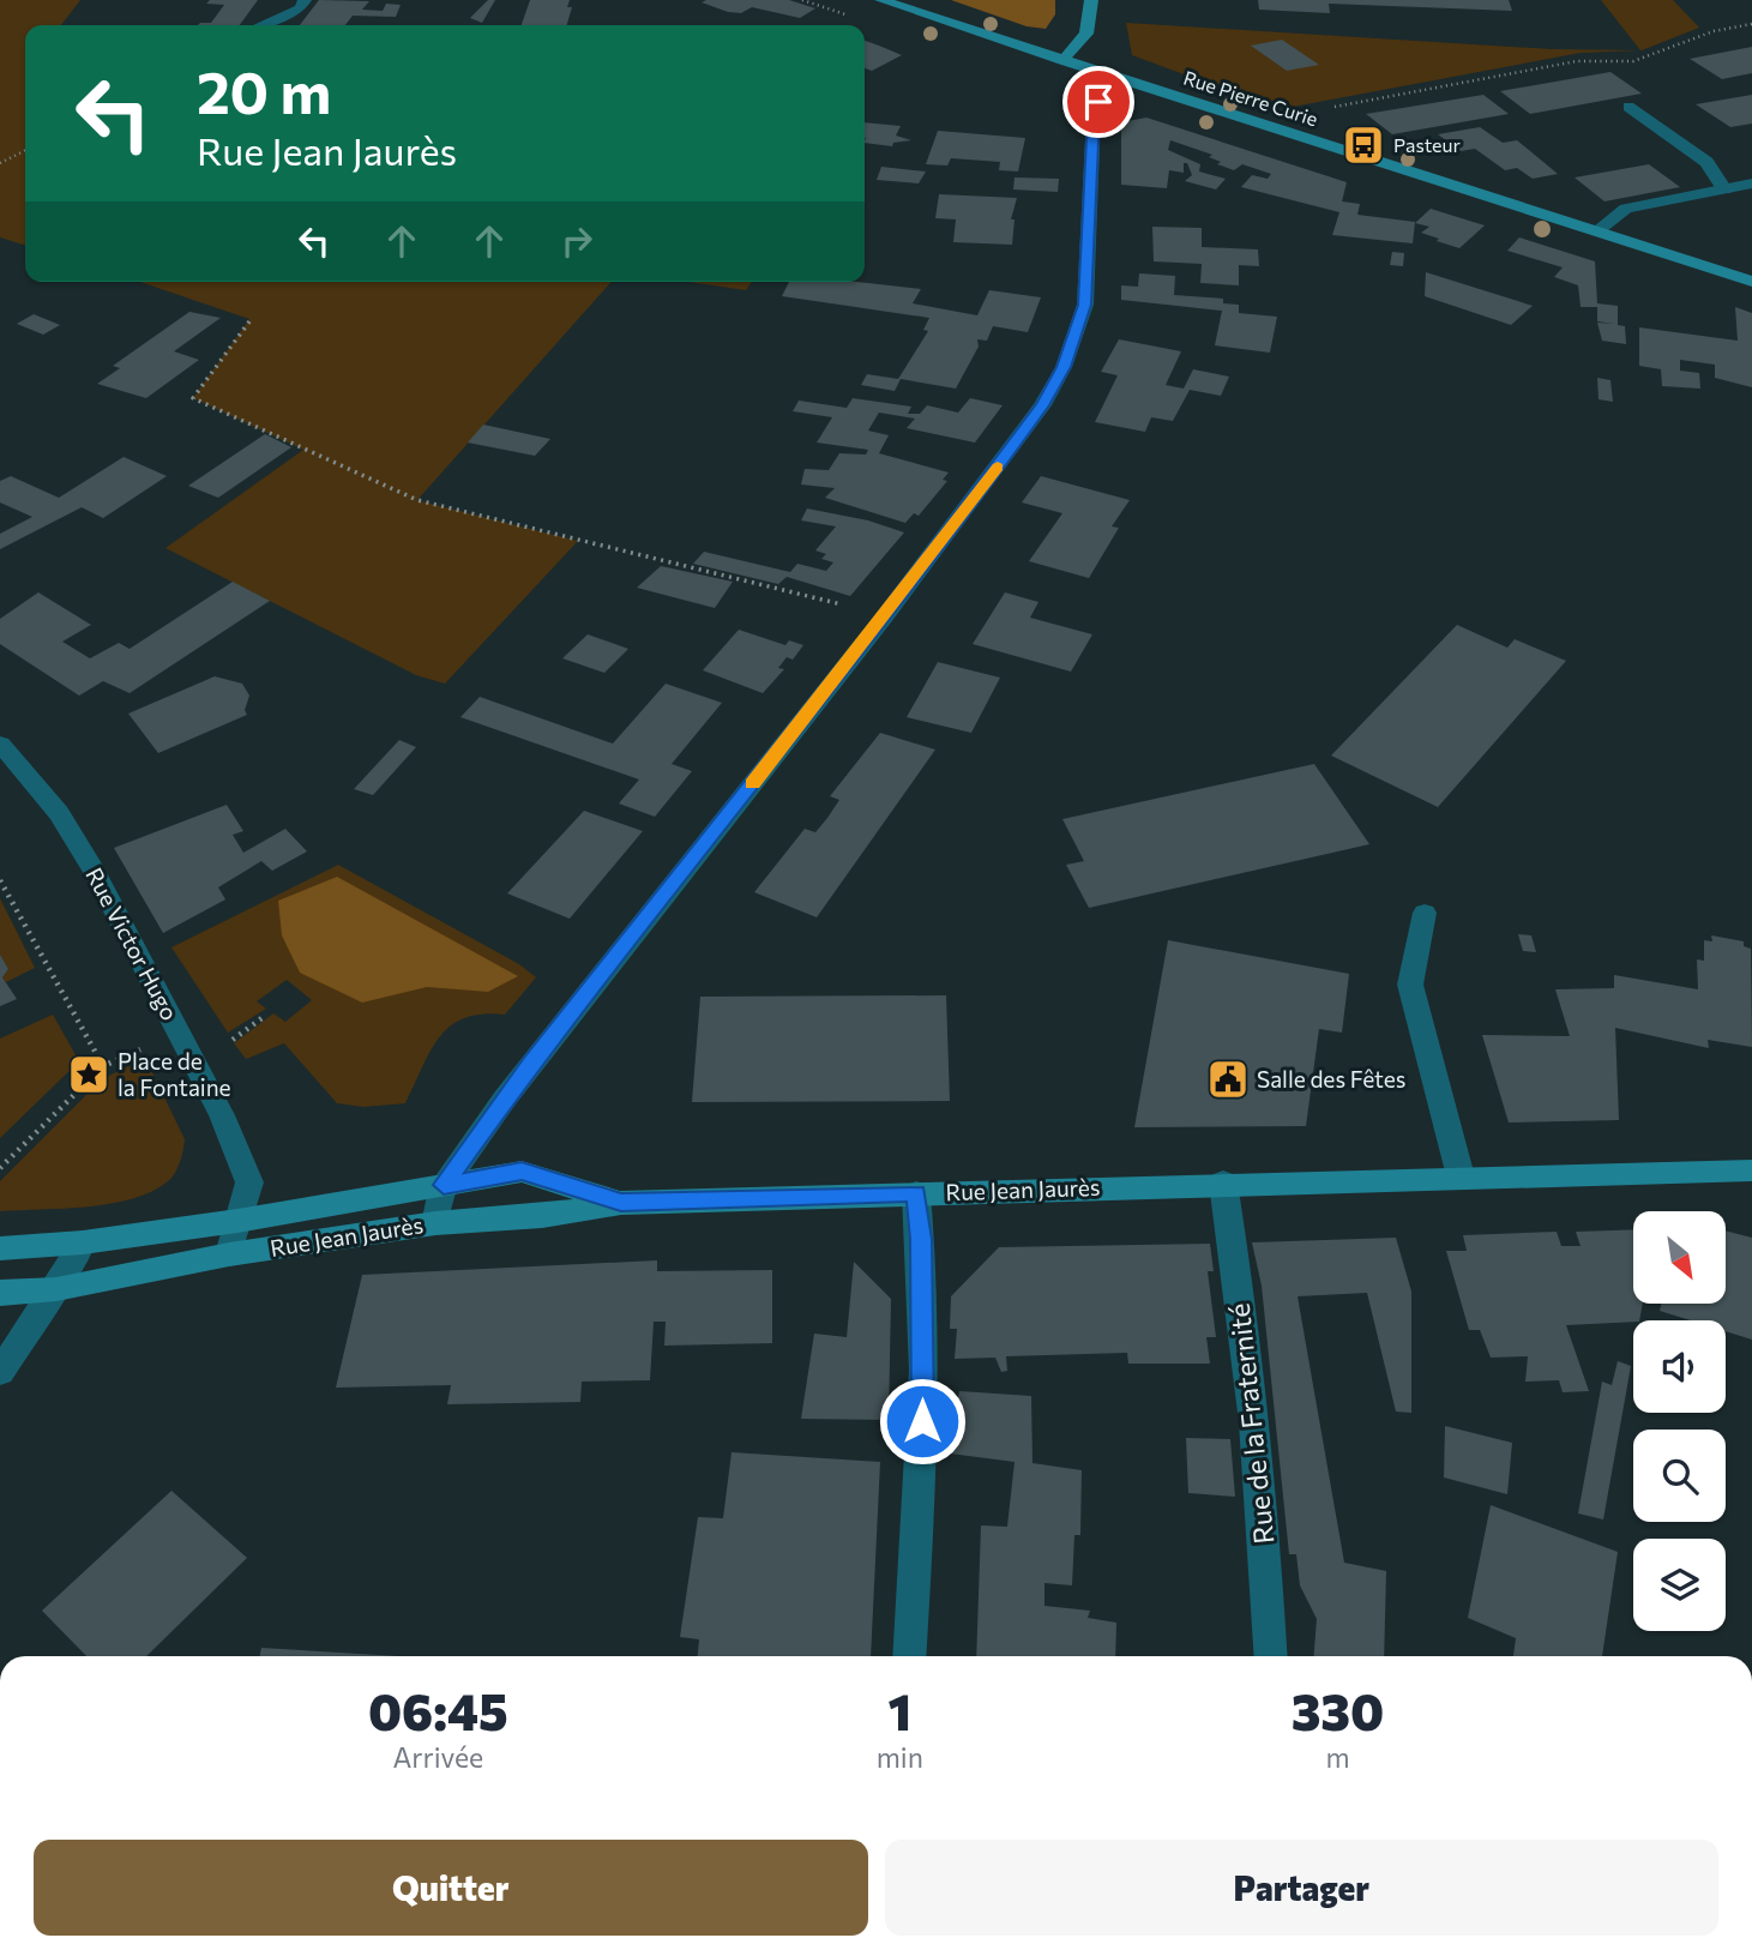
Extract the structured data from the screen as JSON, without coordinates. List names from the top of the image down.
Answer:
{
  "streets": {
    "main road": ["Rue Pierre Curie", "Rue Jean Jaurès"],
    "street": ["Rue Victor Hugo", "Rue de la Fraternité"]
  },
  "crossings": [
    ["Rue Victor Hugo", "Rue Jean Jaurès"],
    ["Rue Jean Jaurès", "Rue de la Fraternité"]
  ],
  "places": {
    "bus stop": ["Pasteur"],
    "place": ["Place de la Fontaine"],
    "public building": ["Salle des Fêtes"]
  },
  "north": "bottom right",
  "page": {
    "turn": ["20 m", "Rue Jean Jaurès"],
    "eta": [
      "06:45",
      "Arrivée",
      "1",
      "min",
      "330",
      "m"
    ],
    "buttons": ["Quitter", "Partager"]
  }
}
